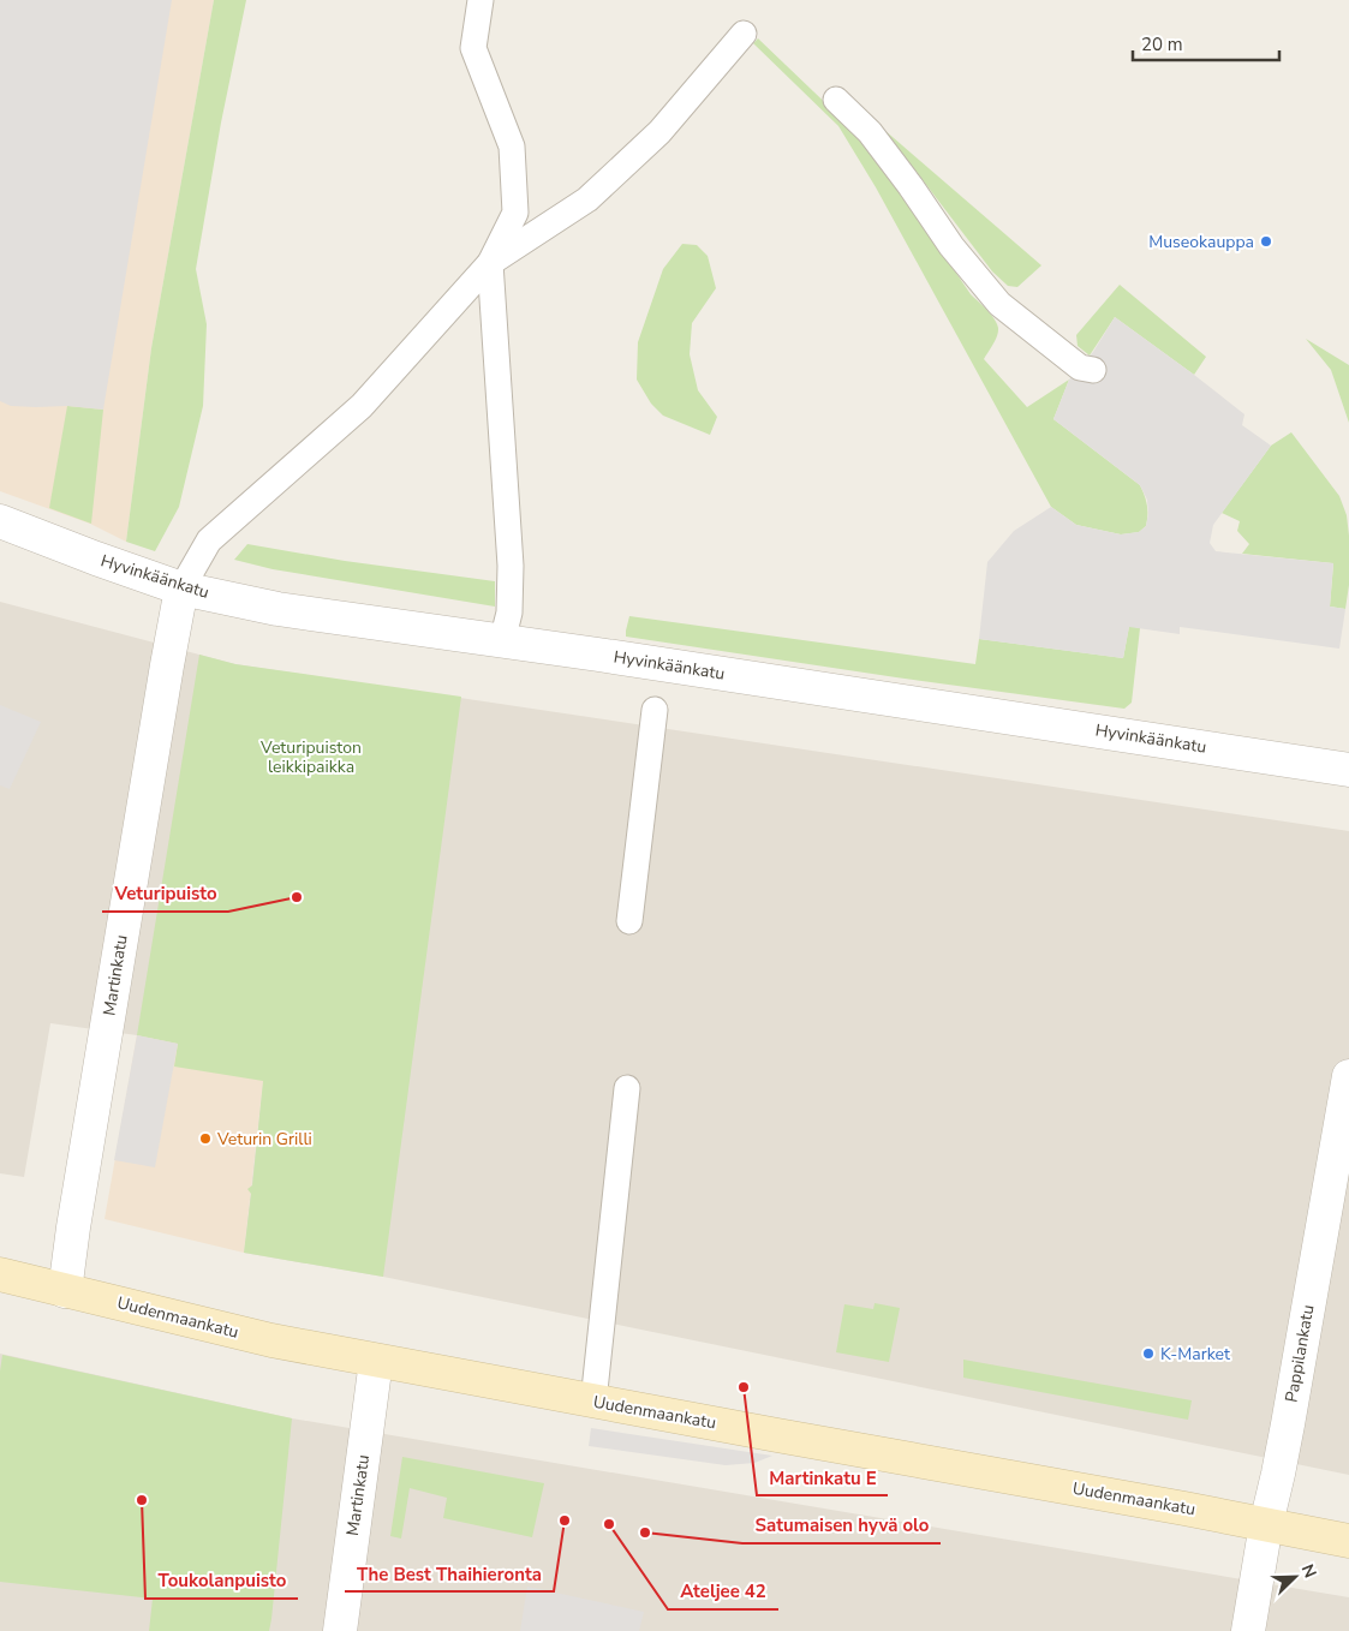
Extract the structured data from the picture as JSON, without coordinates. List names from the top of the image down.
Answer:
{
  "streets": {
    "main road": ["Uudenmaankatu"],
    "street": ["Hyvinkäänkatu", "Martinkatu", "Pappilankatu"]
  },
  "crossings": [
    ["Hyvinkäänkatu", "Martinkatu"],
    ["Martinkatu", "Uudenmaankatu"],
    ["Uudenmaankatu", "Pappilankatu"]
  ],
  "parks": ["Veturipuiston leikkipaikka"],
  "places": [
    "Museokauppa",
    "Veturipuisto",
    "Veturin Grilli",
    "K-Market",
    "Martinkatu E",
    "Toukolanpuisto",
    "The Best Thaihieronta",
    "Ateljee 42",
    "Satumaisen hyvä olo"
  ],
  "scale_bar": "20 m",
  "north": "top right"
}
